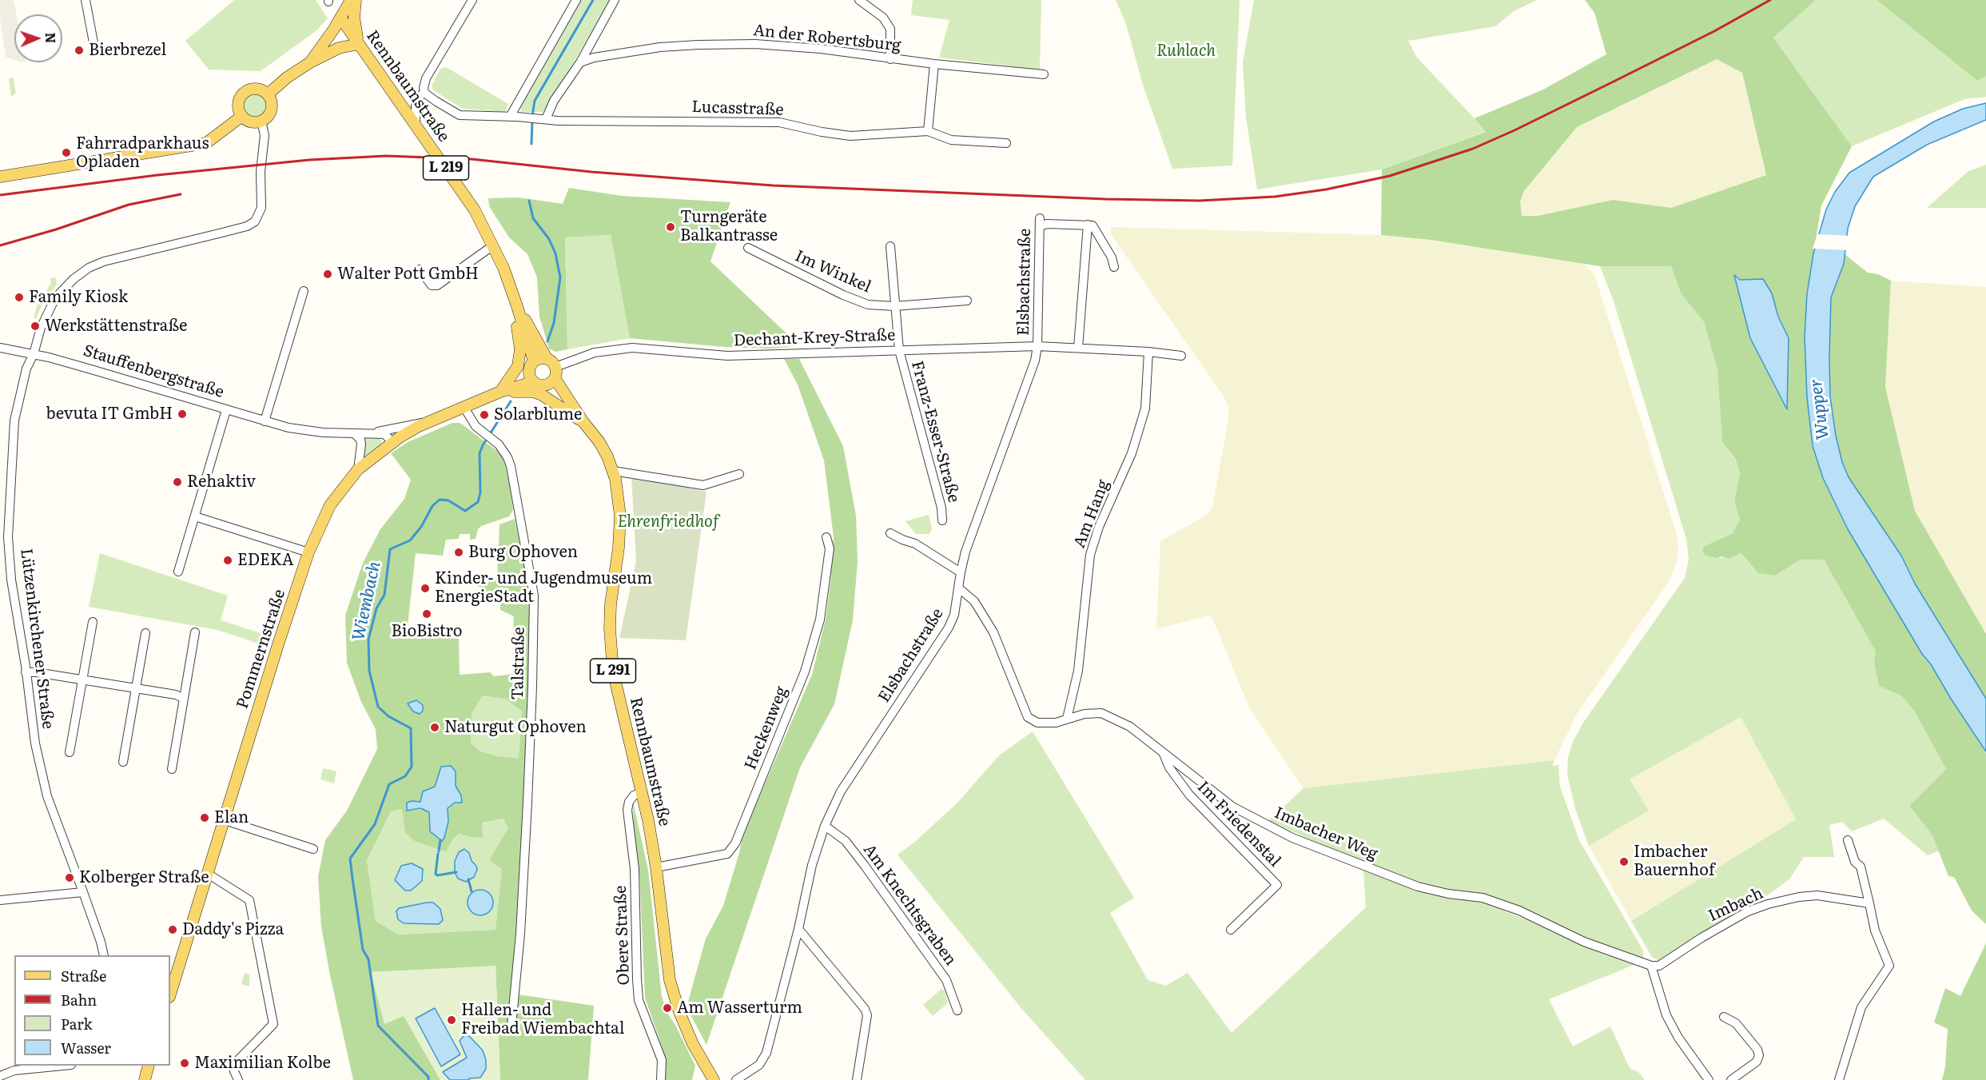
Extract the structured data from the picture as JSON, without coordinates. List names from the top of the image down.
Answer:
{
  "streets": {
    "main road": [
      "Rennbaumstraße",
      "L 219",
      "Stauffenbergstraße",
      "Pommernstraße",
      "L 291"
    ],
    "street": [
      "An der Robertsburg",
      "Lucasstraße",
      "Im Winkel",
      "Elsbachstraße",
      "Dechant-Krey-Straße",
      "Franz-Esser-Straße",
      "Am Hang",
      "Lützenkirchener Straße",
      "Talstraße",
      "Heckenweg",
      "Im Friedenstal",
      "Imbacher Weg",
      "Am Knechtsgraben",
      "Imbach",
      "Obere Straße"
    ]
  },
  "crossings": [
    ["Rennbaumstraße", "L 219"],
    ["Rennbaumstraße", "Dechant-Krey-Straße"],
    ["Rennbaumstraße", "Stauffenbergstraße"],
    ["Rennbaumstraße", "Heckenweg"],
    ["Rennbaumstraße", "Obere Straße"],
    ["L 219", "Stauffenbergstraße"],
    ["Im Winkel", "Franz-Esser-Straße"],
    ["Elsbachstraße", "Dechant-Krey-Straße"],
    ["Elsbachstraße", "Imbacher Weg"],
    ["Elsbachstraße", "Am Knechtsgraben"],
    ["Dechant-Krey-Straße", "Stauffenbergstraße"],
    ["Dechant-Krey-Straße", "Franz-Esser-Straße"],
    ["Dechant-Krey-Straße", "Am Hang"],
    ["Stauffenbergstraße", "Lützenkirchener Straße"],
    ["Stauffenbergstraße", "Pommernstraße"],
    ["Stauffenbergstraße", "Talstraße"],
    ["Am Hang", "Imbacher Weg"],
    ["Im Friedenstal", "Imbacher Weg"],
    ["Imbacher Weg", "Imbach"]
  ],
  "water": ["Wupper", "Wiembach"],
  "parks": ["Ruhlach", "Ehrenfriedhof"],
  "places": [
    "Bierbrezel",
    "Fahrradparkhaus Opladen",
    "Turngeräte Balkantrasse",
    "Walter Pott GmbH",
    "Family Kiosk",
    "Werkstättenstraße",
    "bevuta IT GmbH",
    "Solarblume",
    "Rehaktiv",
    "Burg Ophoven",
    "EDEKA",
    "Kinder- und Jugendmuseum EnergieStadt",
    "BioBistro",
    "Naturgut Ophoven",
    "Elan",
    "Imbacher Bauernhof",
    "Kolberger Straße",
    "Daddy's Pizza",
    "Am Wasserturm",
    "Hallen- und Freibad Wiembachtal",
    "Maximilian Kolbe"
  ],
  "legend": [
    "Straße",
    "Bahn",
    "Park",
    "Wasser"
  ],
  "north": "right"
}
